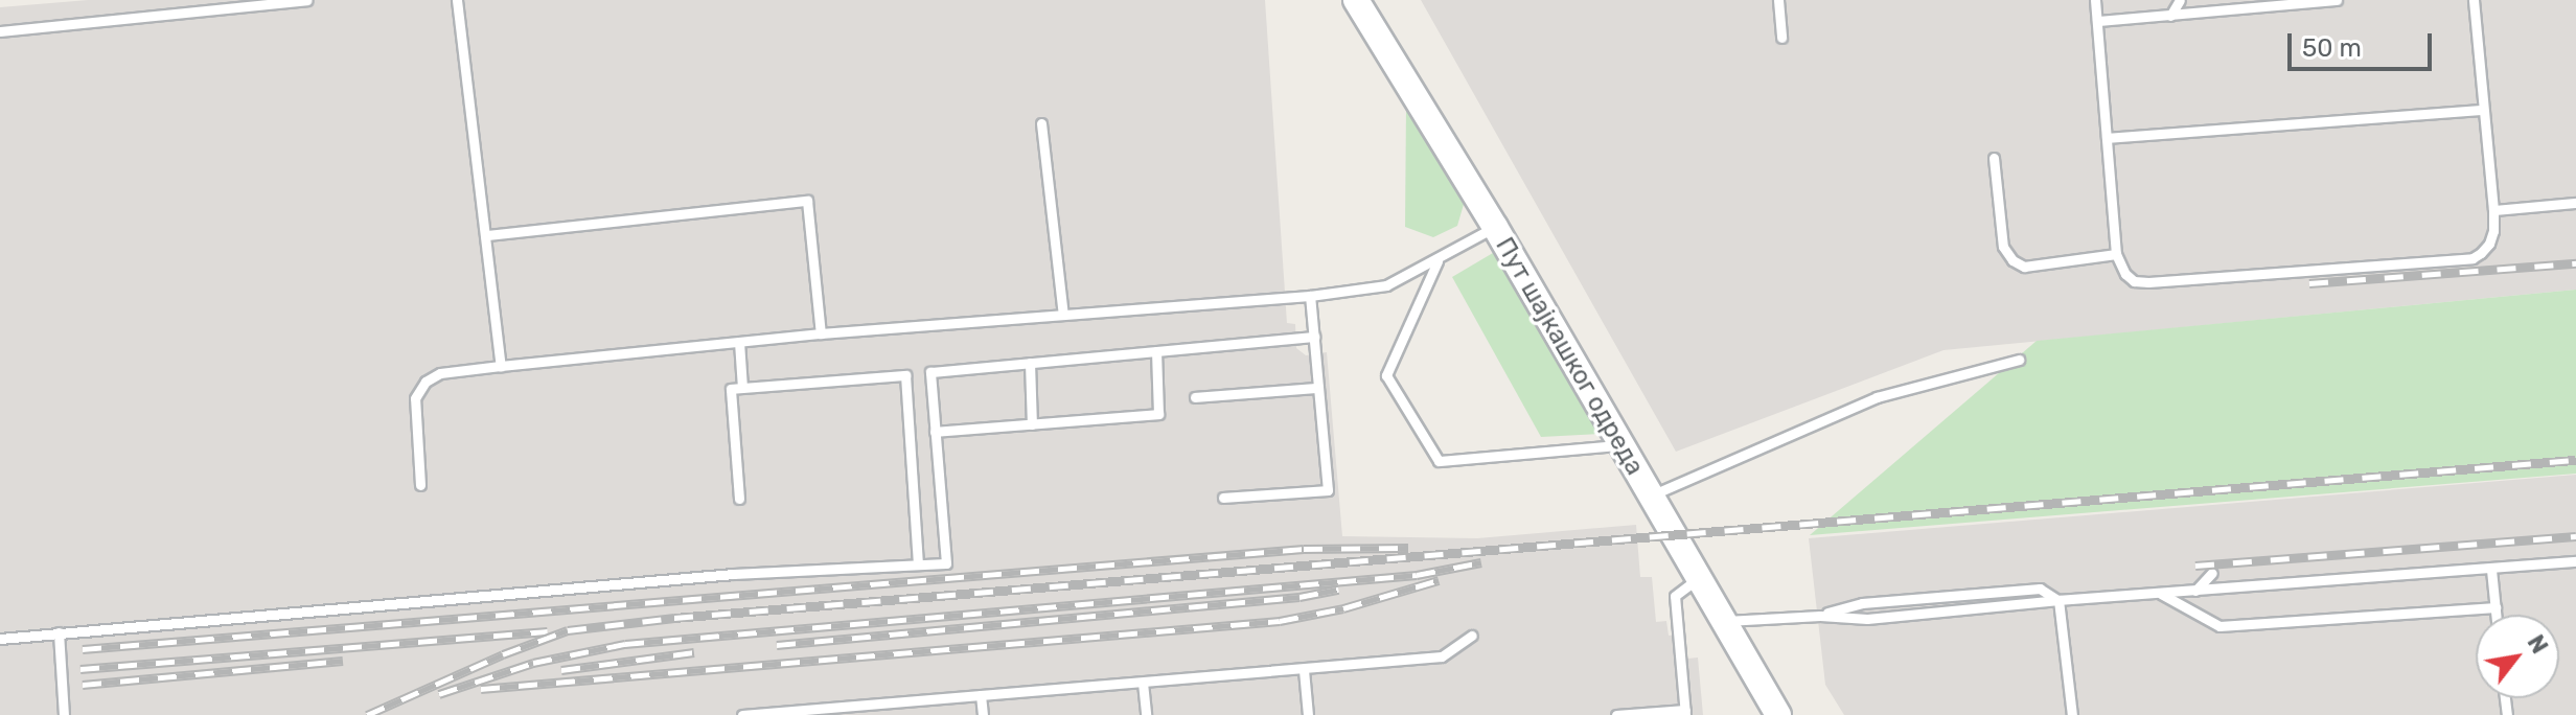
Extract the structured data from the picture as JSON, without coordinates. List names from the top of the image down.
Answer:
{
  "streets": {
    "street": ["Пут шајкашког одреда"]
  },
  "scale_bar": "50 m",
  "north": "top right"
}
